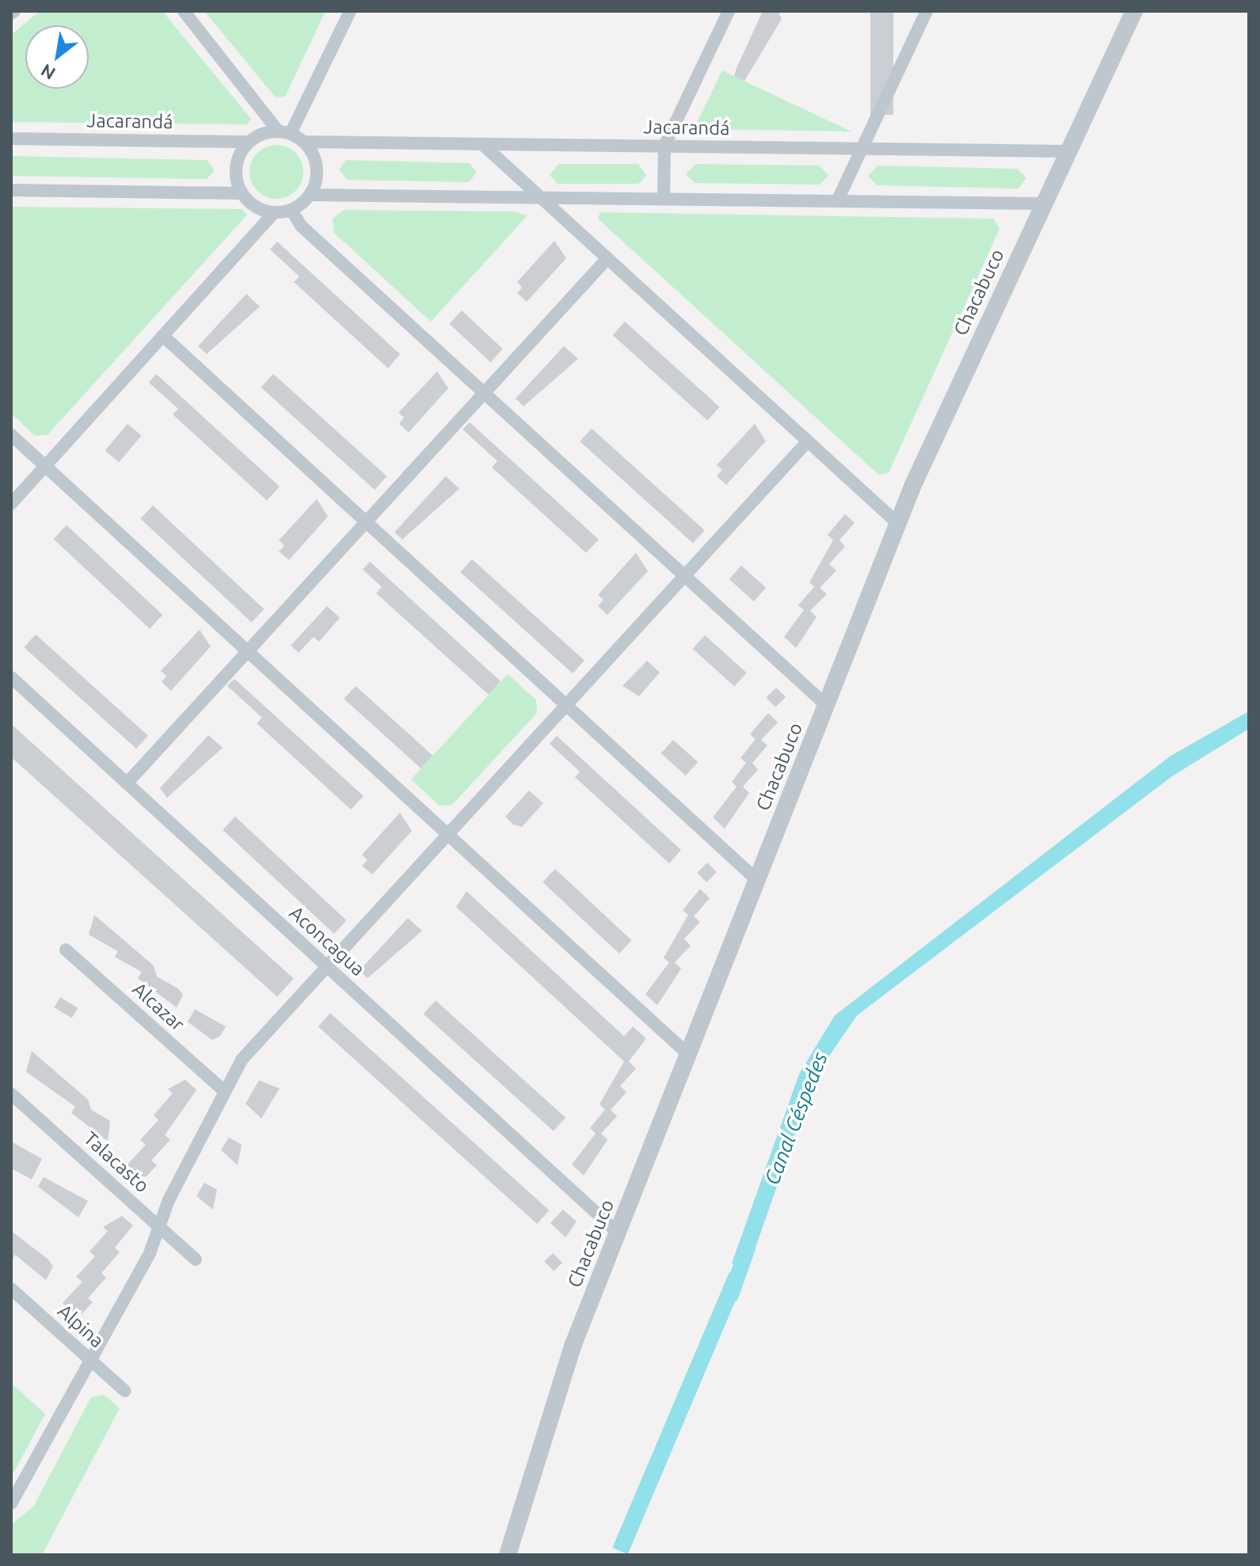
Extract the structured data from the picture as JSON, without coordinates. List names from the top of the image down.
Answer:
{
  "streets": {
    "street": [
      "Jacarandá",
      "Chacabuco",
      "Aconcagua",
      "Alcazar",
      "Talacasto",
      "Alpina"
    ]
  },
  "crossings": [
    ["Jacarandá", "Chacabuco"],
    ["Chacabuco", "Aconcagua"]
  ],
  "water": ["Canal Céspedes"],
  "north": "bottom left"
}
